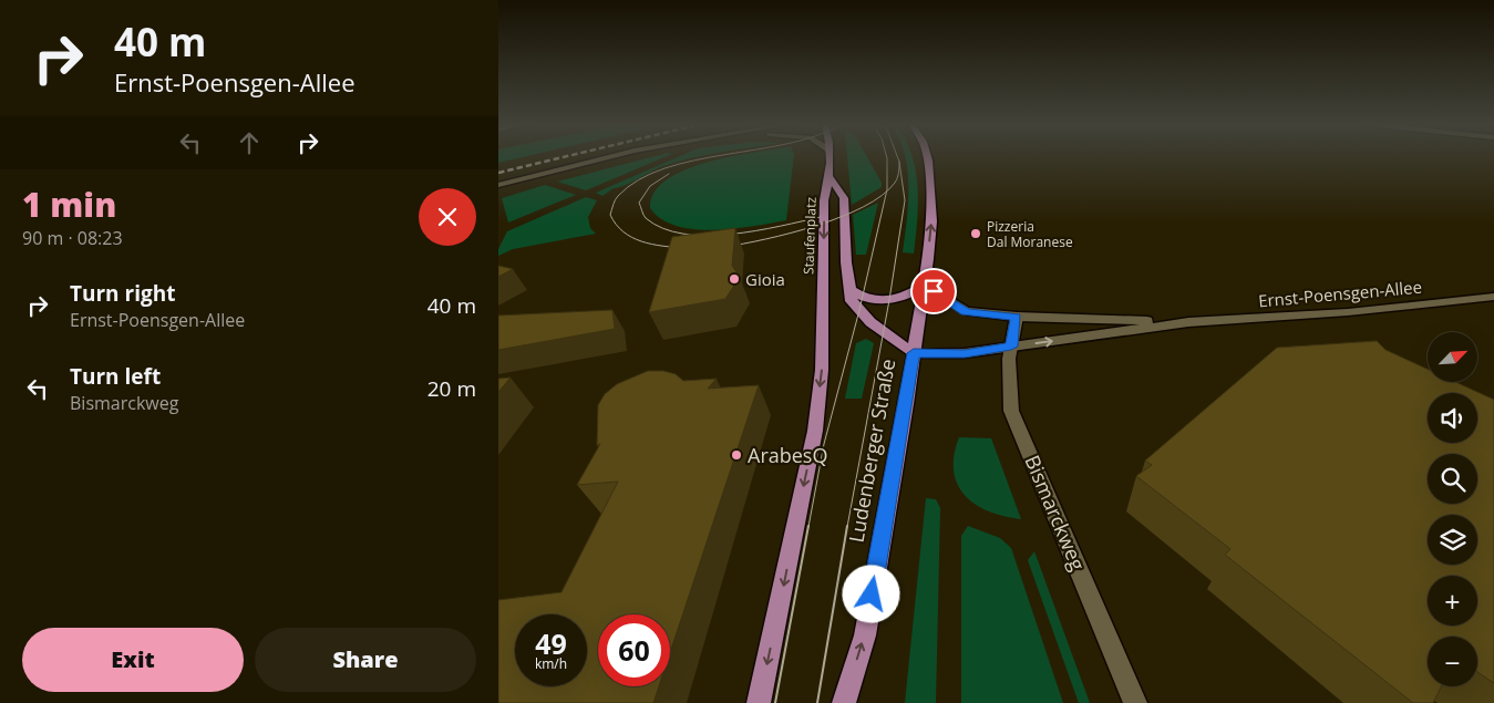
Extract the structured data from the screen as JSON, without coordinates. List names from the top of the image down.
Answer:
{
  "streets": {
    "main road": ["Staufenplatz", "Ludenberger Straße"],
    "street": ["Ernst-Poensgen-Allee", "Bismarckweg"]
  },
  "crossings": [
    ["Ernst-Poensgen-Allee", "Ludenberger Straße"],
    ["Ernst-Poensgen-Allee", "Bismarckweg"]
  ],
  "one_way": ["Ludenberger Straße"],
  "places": ["Pizzeria Dal Moranese", "Gioia", "ArabesQ"],
  "north": "top right",
  "page": {
    "turn": ["40 m", "Ernst-Poensgen-Allee"],
    "heading": ["1 min", "90 m · 08:23"],
    "list": [
      {
        "name": "Turn right",
        "note": "Ernst-Poensgen-Allee",
        "value": "40 m"
      },
      {
        "name": "Turn left",
        "note": "Bismarckweg",
        "value": "20 m"
      }
    ],
    "map_buttons": ["+", "−"],
    "speed": "49 km/h",
    "limit": "60",
    "buttons": ["Exit", "Share"]
  }
}
